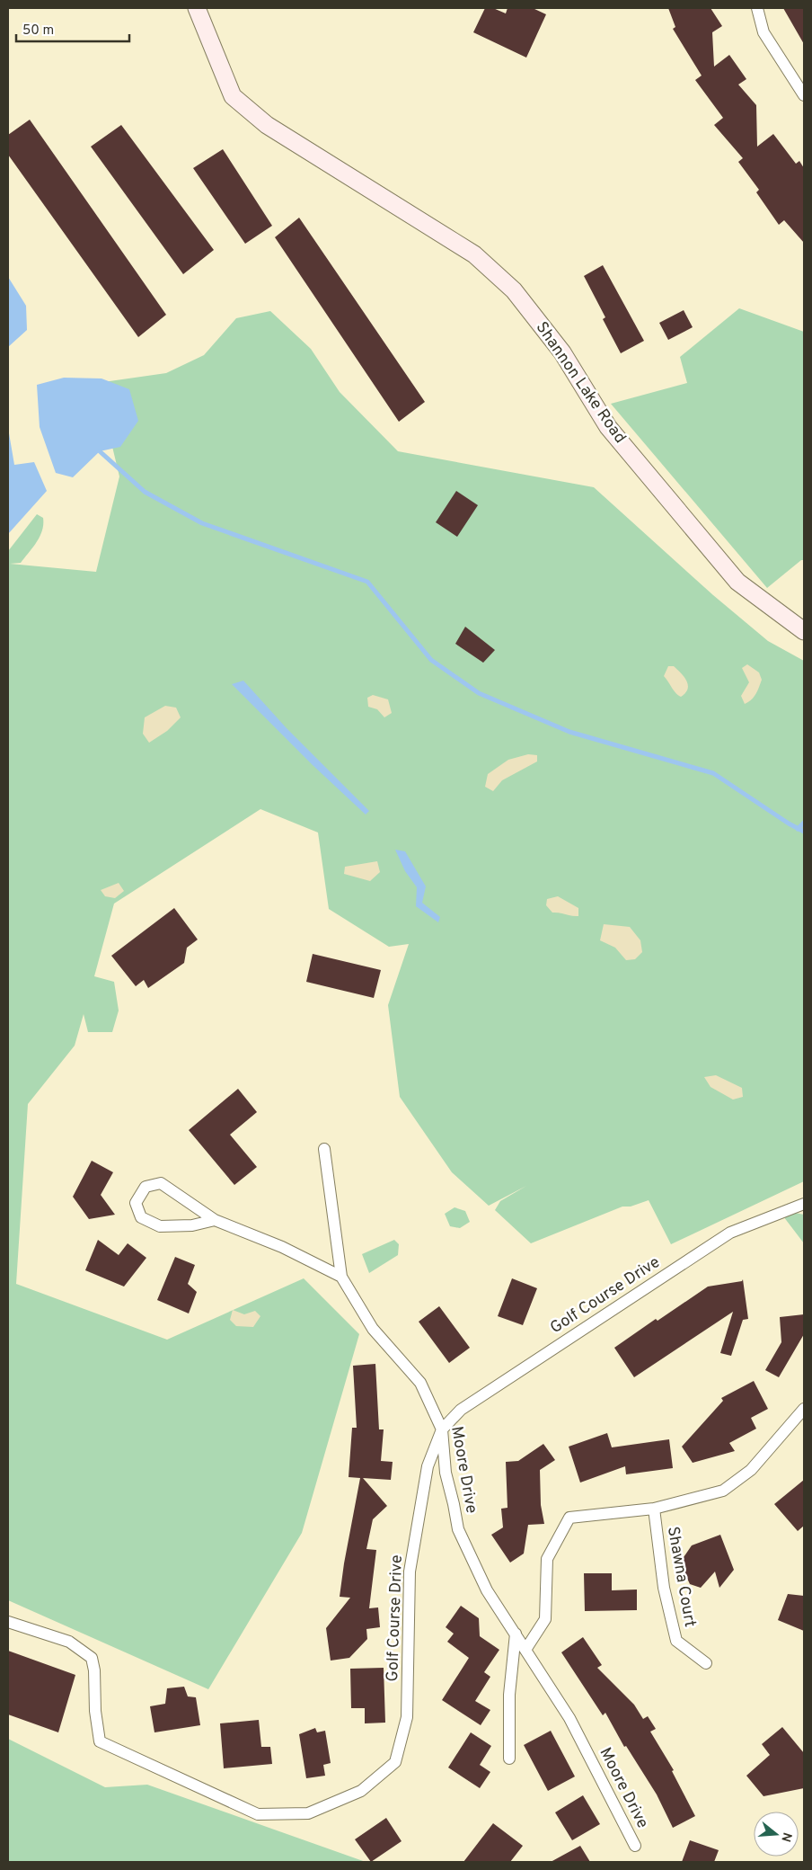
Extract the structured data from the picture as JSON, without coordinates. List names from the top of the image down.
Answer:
{
  "streets": {
    "main road": ["Shannon Lake Road"],
    "street": ["Golf Course Drive", "Moore Drive", "Shawna Court"]
  },
  "crossings": [
    ["Golf Course Drive", "Moore Drive"]
  ],
  "scale_bar": "50 m",
  "north": "right"
}
